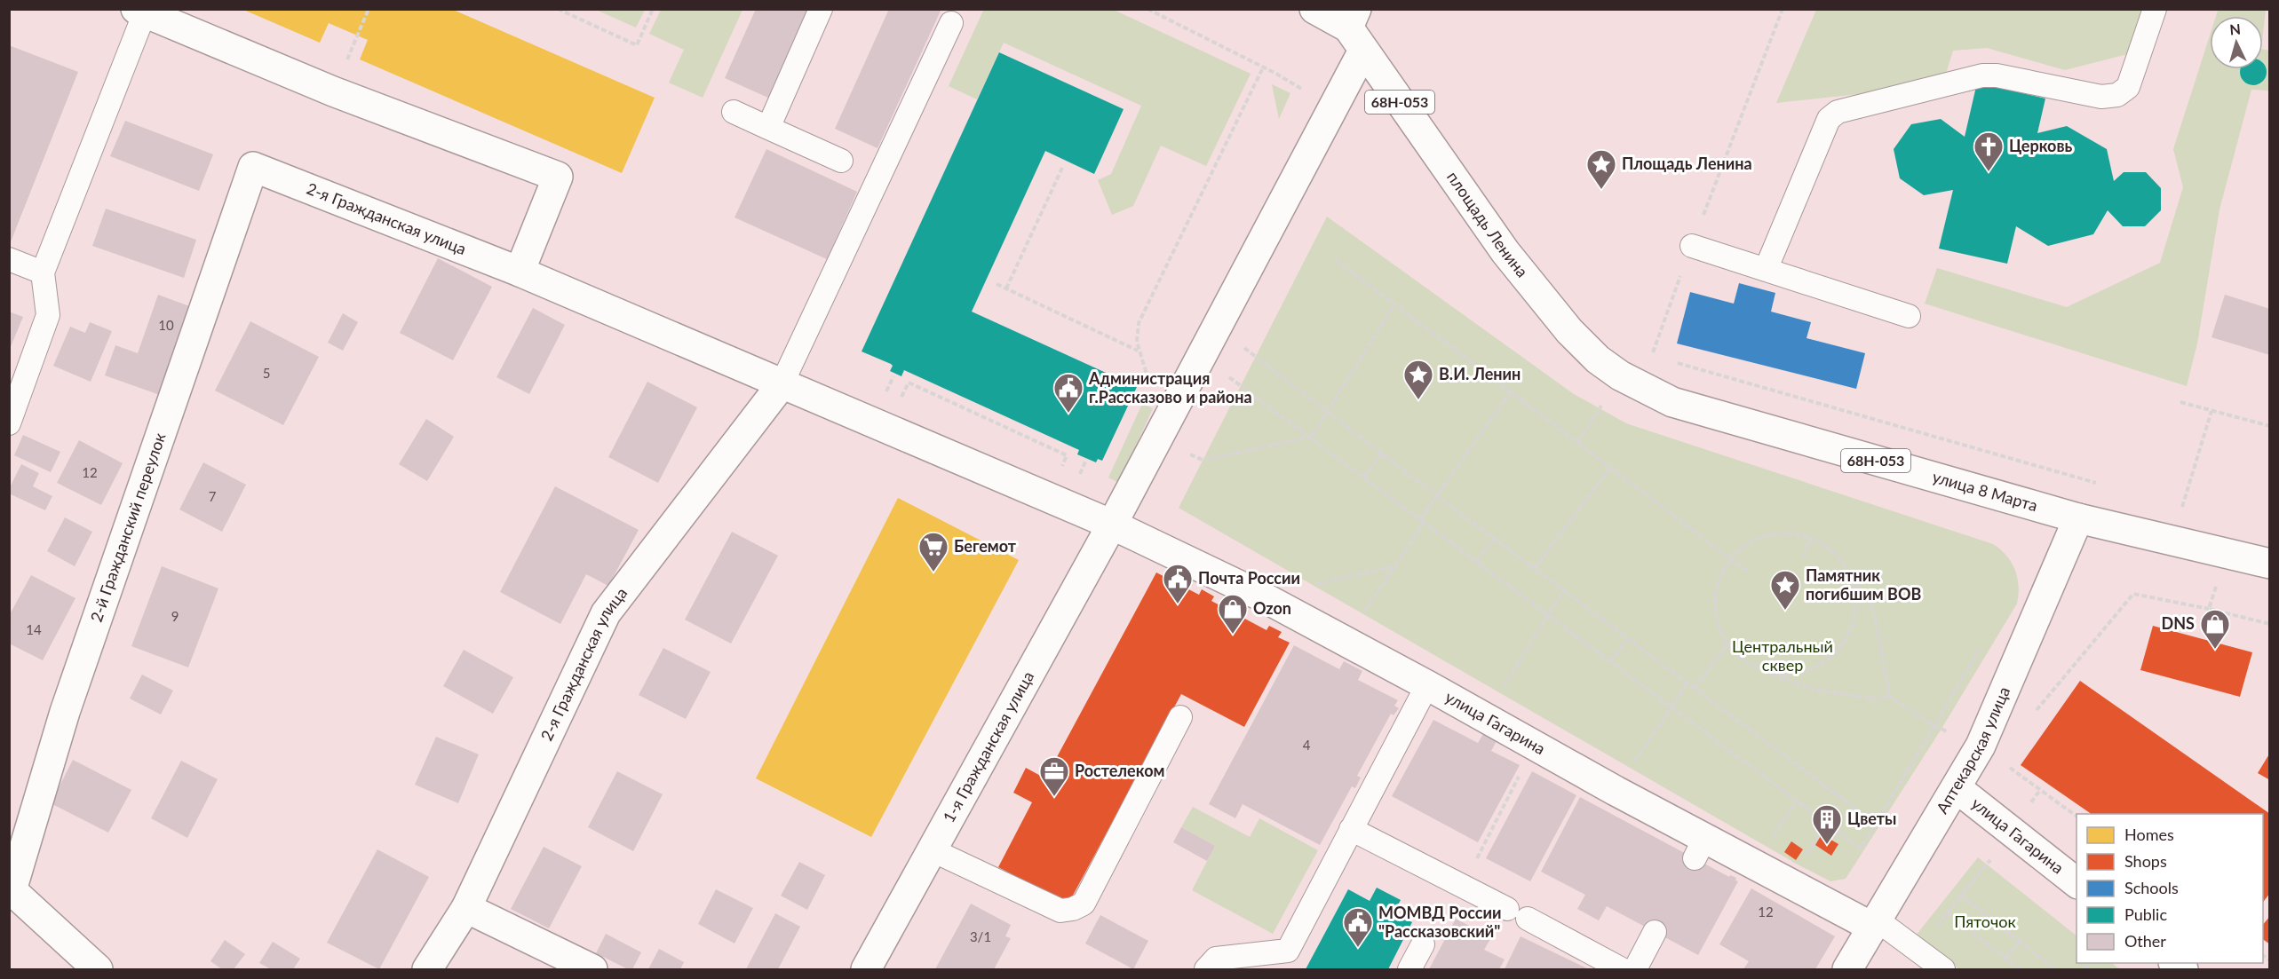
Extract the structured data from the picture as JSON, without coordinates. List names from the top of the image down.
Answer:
{
  "streets": {
    "street": [
      "68Н-053",
      "2-я Гражданская улица",
      "площадь Ленина",
      "улица 8 Марта",
      "2-й Гражданский переулок",
      "улица Гагарина",
      "1-я Гражданская улица",
      "Аптекарская улица"
    ]
  },
  "crossings": [
    ["68Н-053", "площадь Ленина"],
    ["68Н-053", "1-я Гражданская улица"],
    ["2-я Гражданская улица", "2-й Гражданский переулок"],
    ["2-я Гражданская улица", "улица Гагарина"],
    ["площадь Ленина", "улица 8 Марта"],
    ["площадь Ленина", "1-я Гражданская улица"],
    ["улица 8 Марта", "Аптекарская улица"],
    ["улица Гагарина", "1-я Гражданская улица"],
    ["улица Гагарина", "Аптекарская улица"]
  ],
  "parks": ["Центральный сквер", "Пяточок"],
  "places": {
    "church": ["Церковь"],
    "place": ["Площадь Ленина", "В.И. Ленин", "Памятник погибшим ВОВ"],
    "public building": ["Администрация г.Рассказово и района", "Почта России", "МОМВД России \"Рассказовский\""],
    "supermarket": ["Бегемот"],
    "shop": ["Ozon", "DNS"],
    "office": ["Ростелеком"],
    "building": ["Цветы"]
  },
  "house_numbers": [
    "10",
    "5",
    "12",
    "7",
    "9",
    "14",
    "4",
    "12",
    "3/1"
  ],
  "legend": [
    "Homes",
    "Shops",
    "Schools",
    "Public",
    "Other"
  ],
  "north": "top"
}
